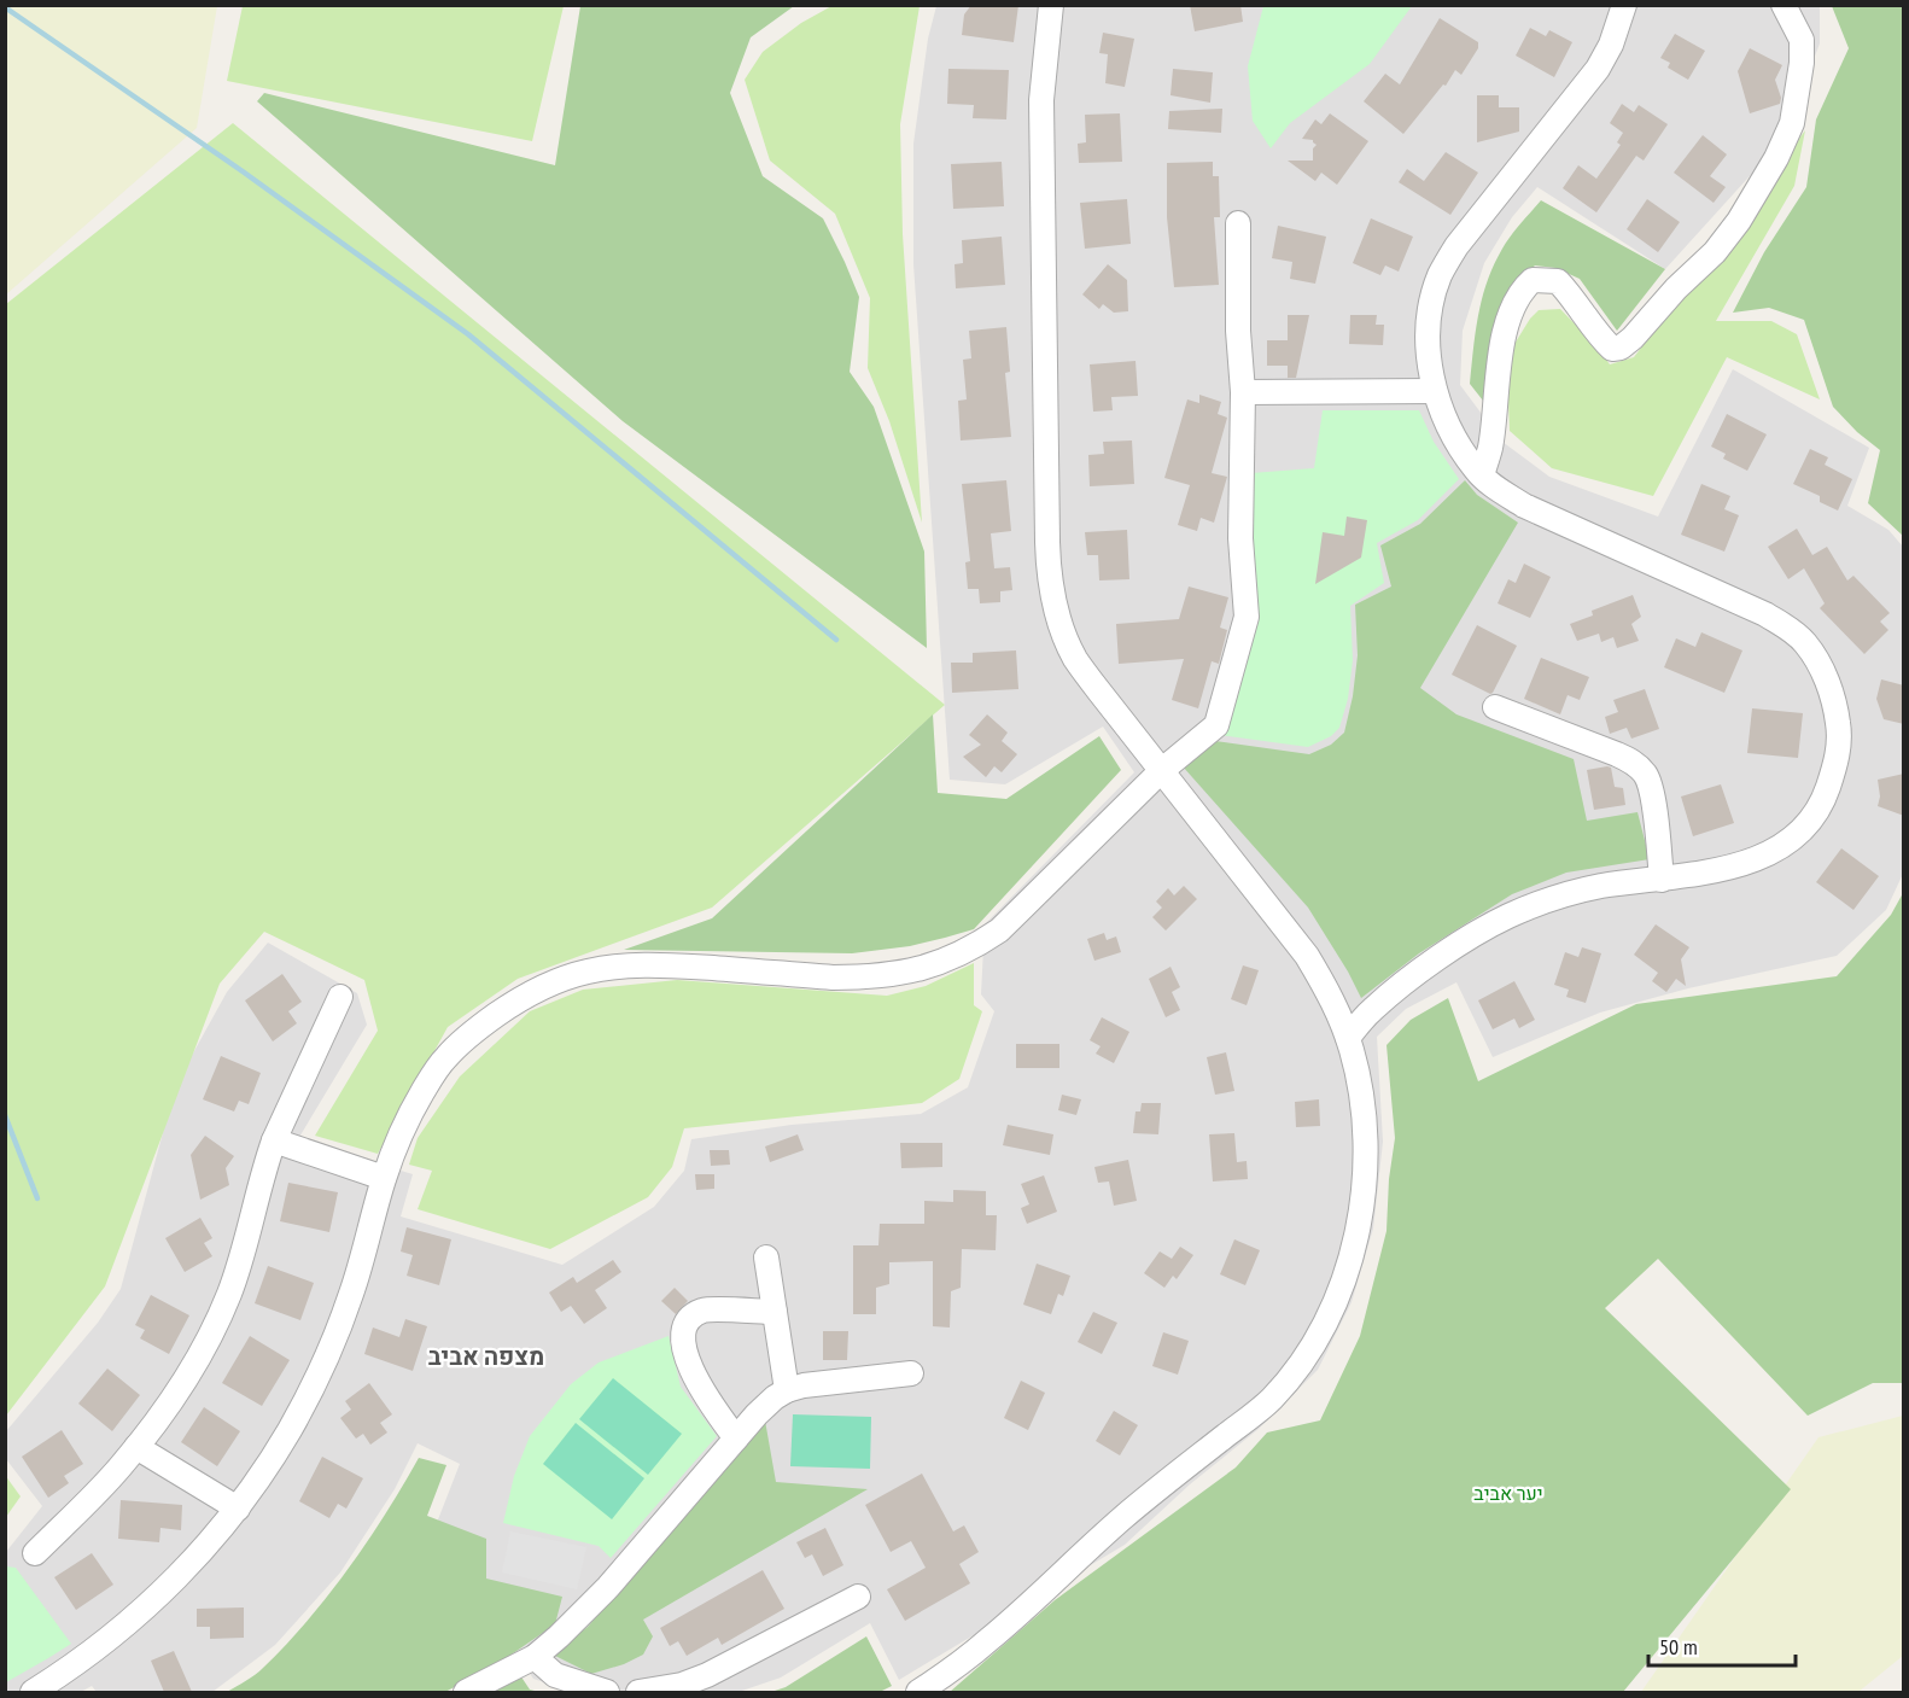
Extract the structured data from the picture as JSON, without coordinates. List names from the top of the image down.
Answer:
{
  "districts": ["מצפה אביב"],
  "parks": ["יער אביב"],
  "scale_bar": "50 m"
}
